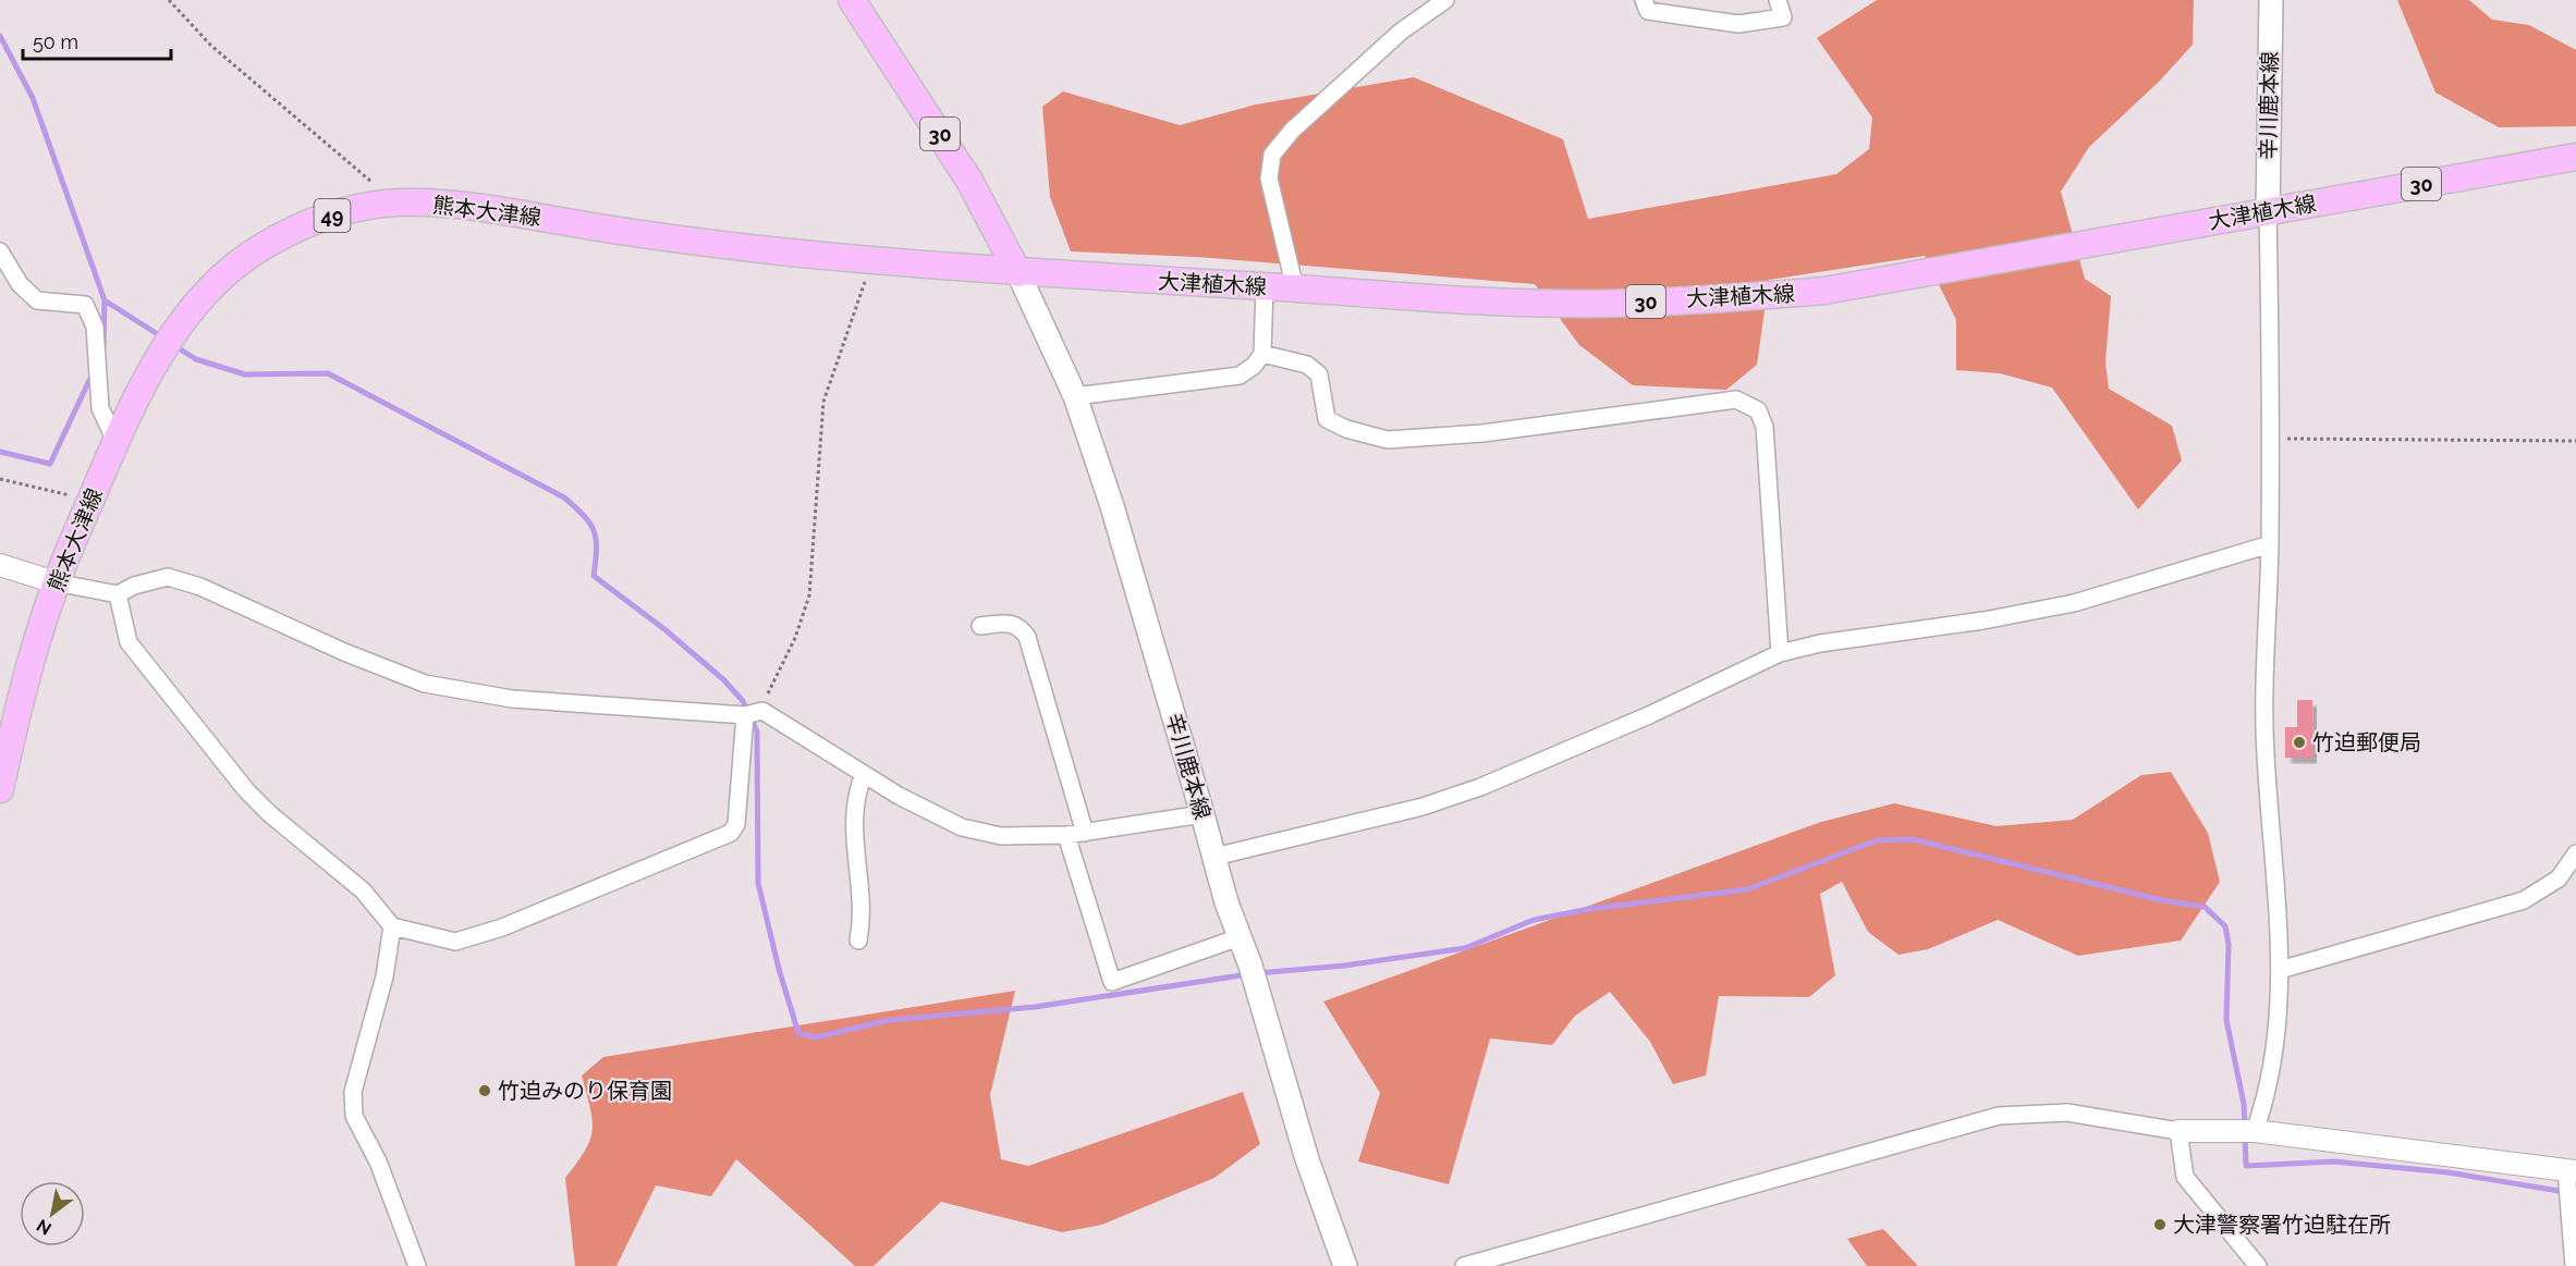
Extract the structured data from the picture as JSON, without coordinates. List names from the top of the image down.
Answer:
{
  "streets": {
    "main road": [
      "辛川鹿本線",
      "30",
      "熊本大津線",
      "大津植木線",
      "49"
    ]
  },
  "crossings": [
    ["辛川鹿本線", "30"],
    ["辛川鹿本線", "熊本大津線"],
    ["辛川鹿本線", "大津植木線"],
    ["30", "熊本大津線"],
    ["30", "大津植木線"],
    ["熊本大津線", "大津植木線"]
  ],
  "places": ["竹迫郵便局", "竹迫みのり保育園", "大津警察署竹迫駐在所"],
  "scale_bar": "50 m",
  "north": "bottom left"
}
